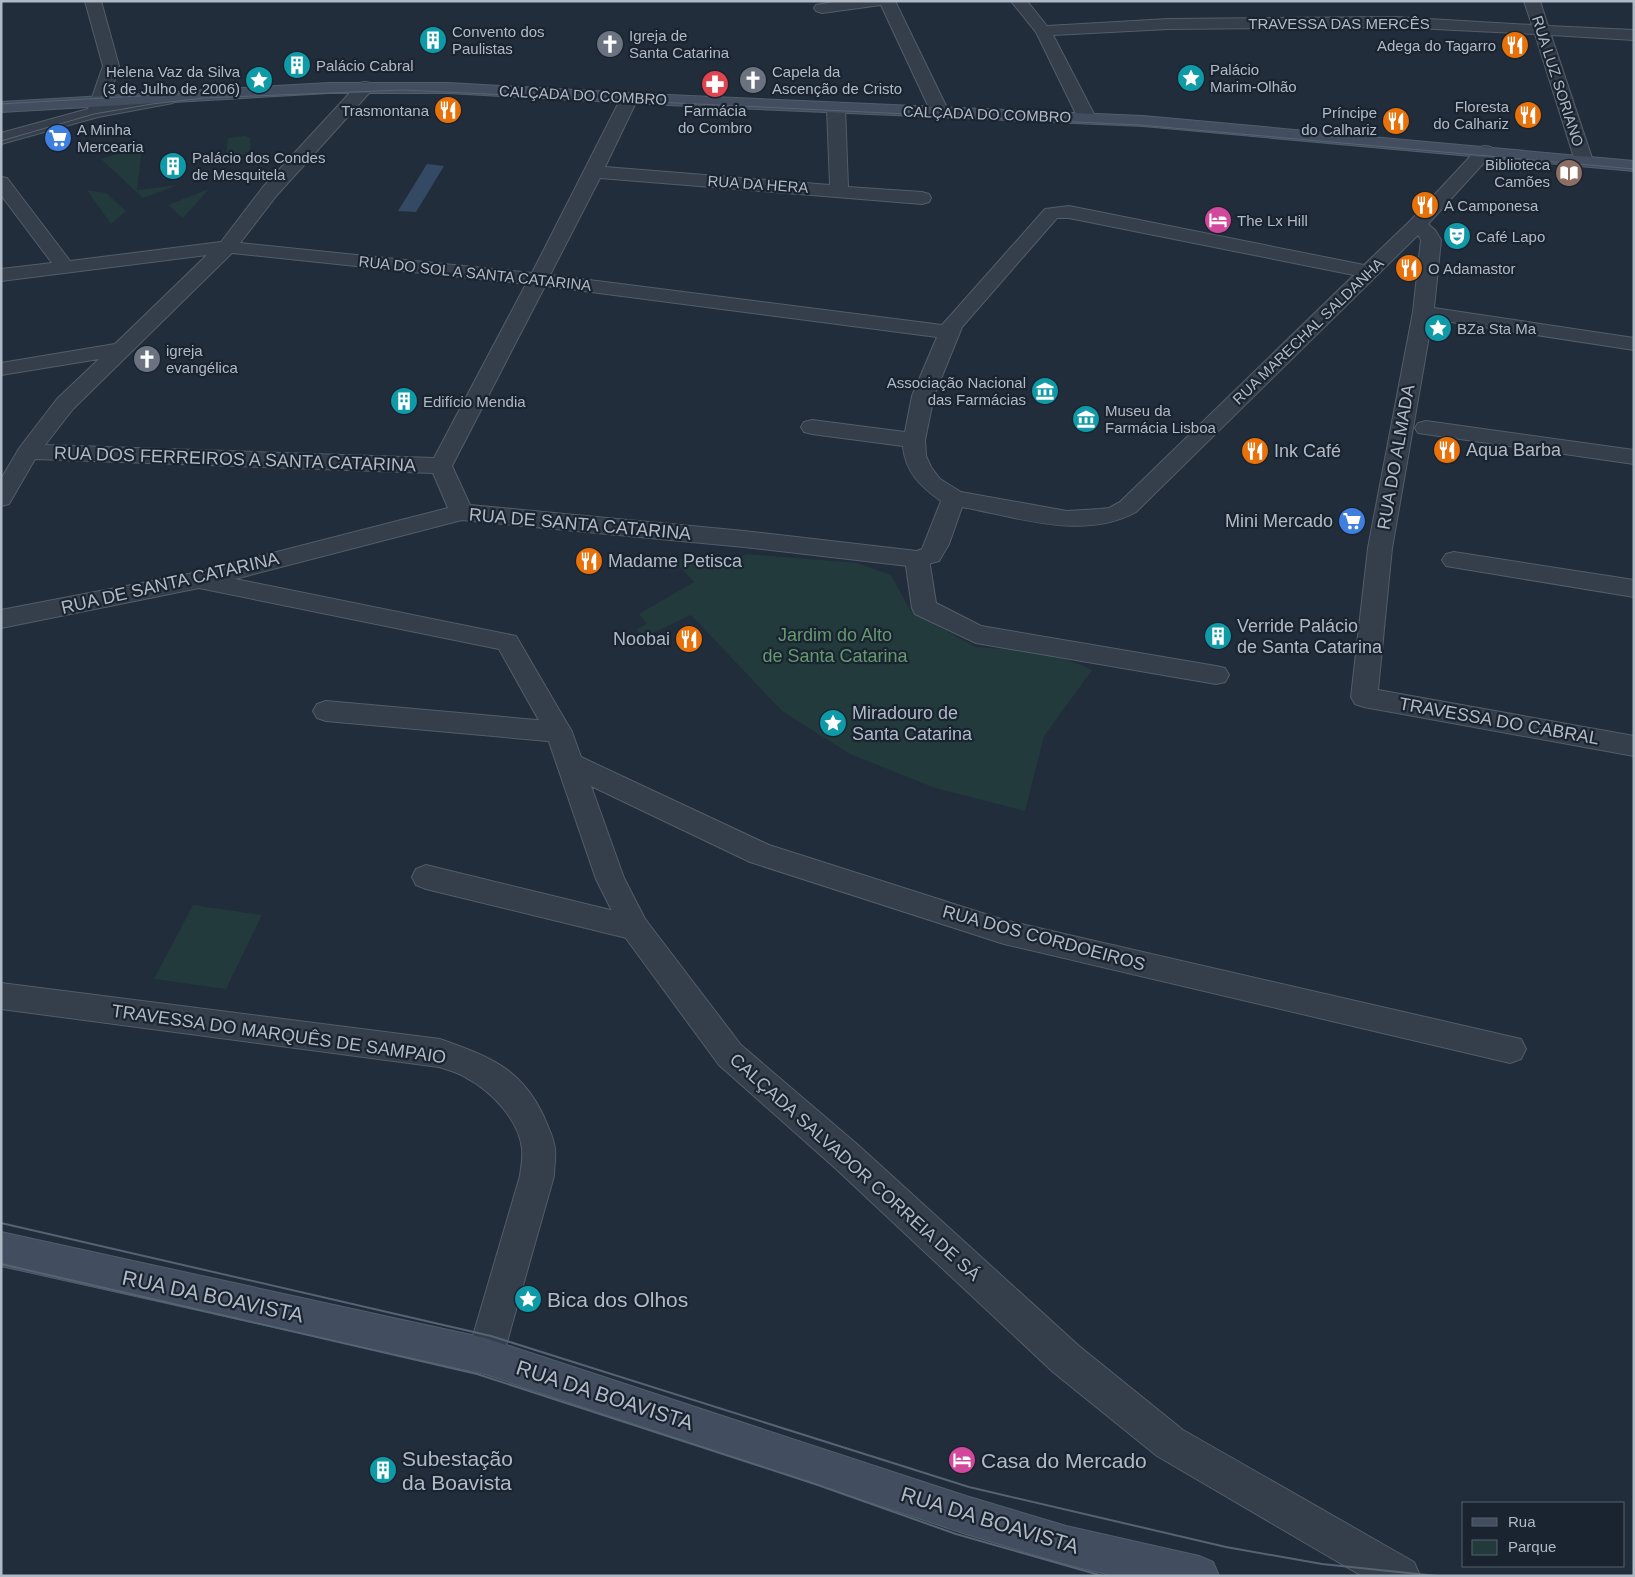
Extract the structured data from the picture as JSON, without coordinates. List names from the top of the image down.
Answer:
{
  "streets": {
    "street": [
      "TRAVESSA DAS MERCÊS",
      "RUA LUZ SORIANO",
      "CALÇADA DO COMBRO",
      "RUA DA HERA",
      "RUA DO SOL A SANTA CATARINA",
      "RUA MARECHAL SALDANHA",
      "RUA DO ALMADA",
      "RUA DOS FERREIROS A SANTA CATARINA",
      "RUA DE SANTA CATARINA",
      "TRAVESSA DO CABRAL",
      "RUA DOS CORDOEIROS",
      "TRAVESSA DO MARQUÊS DE SAMPAIO",
      "CALÇADA SALVADOR CORREIA DE SÁ",
      "RUA DA BOAVISTA"
    ]
  },
  "crossings": [
    ["TRAVESSA DAS MERCÊS", "RUA LUZ SORIANO"],
    ["RUA LUZ SORIANO", "CALÇADA DO COMBRO"],
    ["CALÇADA DO COMBRO", "RUA MARECHAL SALDANHA"],
    ["RUA MARECHAL SALDANHA", "RUA DO ALMADA"],
    ["RUA DO ALMADA", "TRAVESSA DO CABRAL"],
    ["RUA DE SANTA CATARINA", "CALÇADA SALVADOR CORREIA DE SÁ"],
    ["RUA DOS CORDOEIROS", "CALÇADA SALVADOR CORREIA DE SÁ"],
    ["TRAVESSA DO MARQUÊS DE SAMPAIO", "RUA DA BOAVISTA"]
  ],
  "parks": ["Jardim do Alto de Santa Catarina"],
  "places": {
    "building": [
      "Convento dos Paulistas",
      "Palácio Cabral",
      "Palácio dos Condes de Mesquitela",
      "Edifício Mendia",
      "Verride Palácio de Santa Catarina",
      "Subestação da Boavista"
    ],
    "church": ["Igreja de Santa Catarina", "Capela da Ascenção de Cristo", "igreja evangélica"],
    "restaurant": [
      "Adega do Tagarro",
      "Trasmontana",
      "Floresta do Calhariz",
      "Príncipe do Calhariz",
      "A Camponesa",
      "O Adamastor",
      "Aqua Barba",
      "Ink Café",
      "Madame Petisca",
      "Noobai"
    ],
    "place": [
      "Palácio Marim-Olhão",
      "Helena Vaz da Silva (3 de Julho de 2006)",
      "BZa Sta Ma",
      "Miradouro de Santa Catarina",
      "Bica dos Olhos"
    ],
    "pharmacy": ["Farmácia do Combro"],
    "supermarket": ["A Minha Mercearia", "Mini Mercado"],
    "library": ["Biblioteca Camões"],
    "hotel": ["The Lx Hill", "Casa do Mercado"],
    "theatre": ["Café Lapo"],
    "museum": ["Associação Nacional das Farmácias", "Museu da Farmácia Lisboa"]
  },
  "legend": ["Rua", "Parque"]
}
